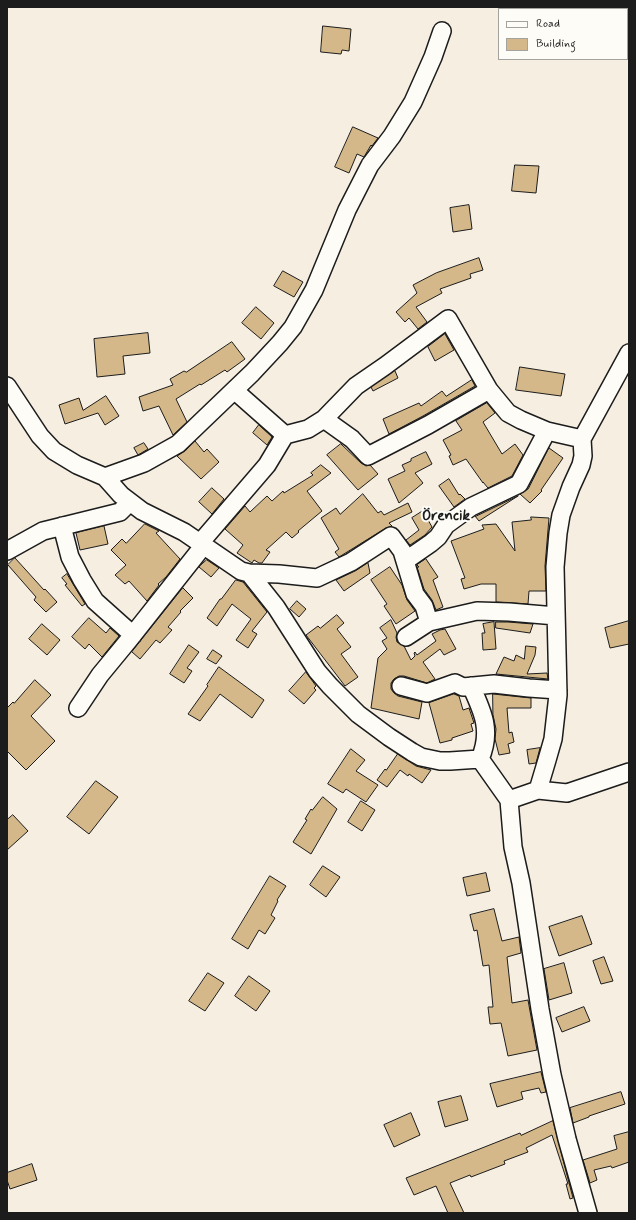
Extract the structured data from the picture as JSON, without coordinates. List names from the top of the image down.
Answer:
{
  "districts": ["Örencik"],
  "legend": ["Road", "Building"]
}
